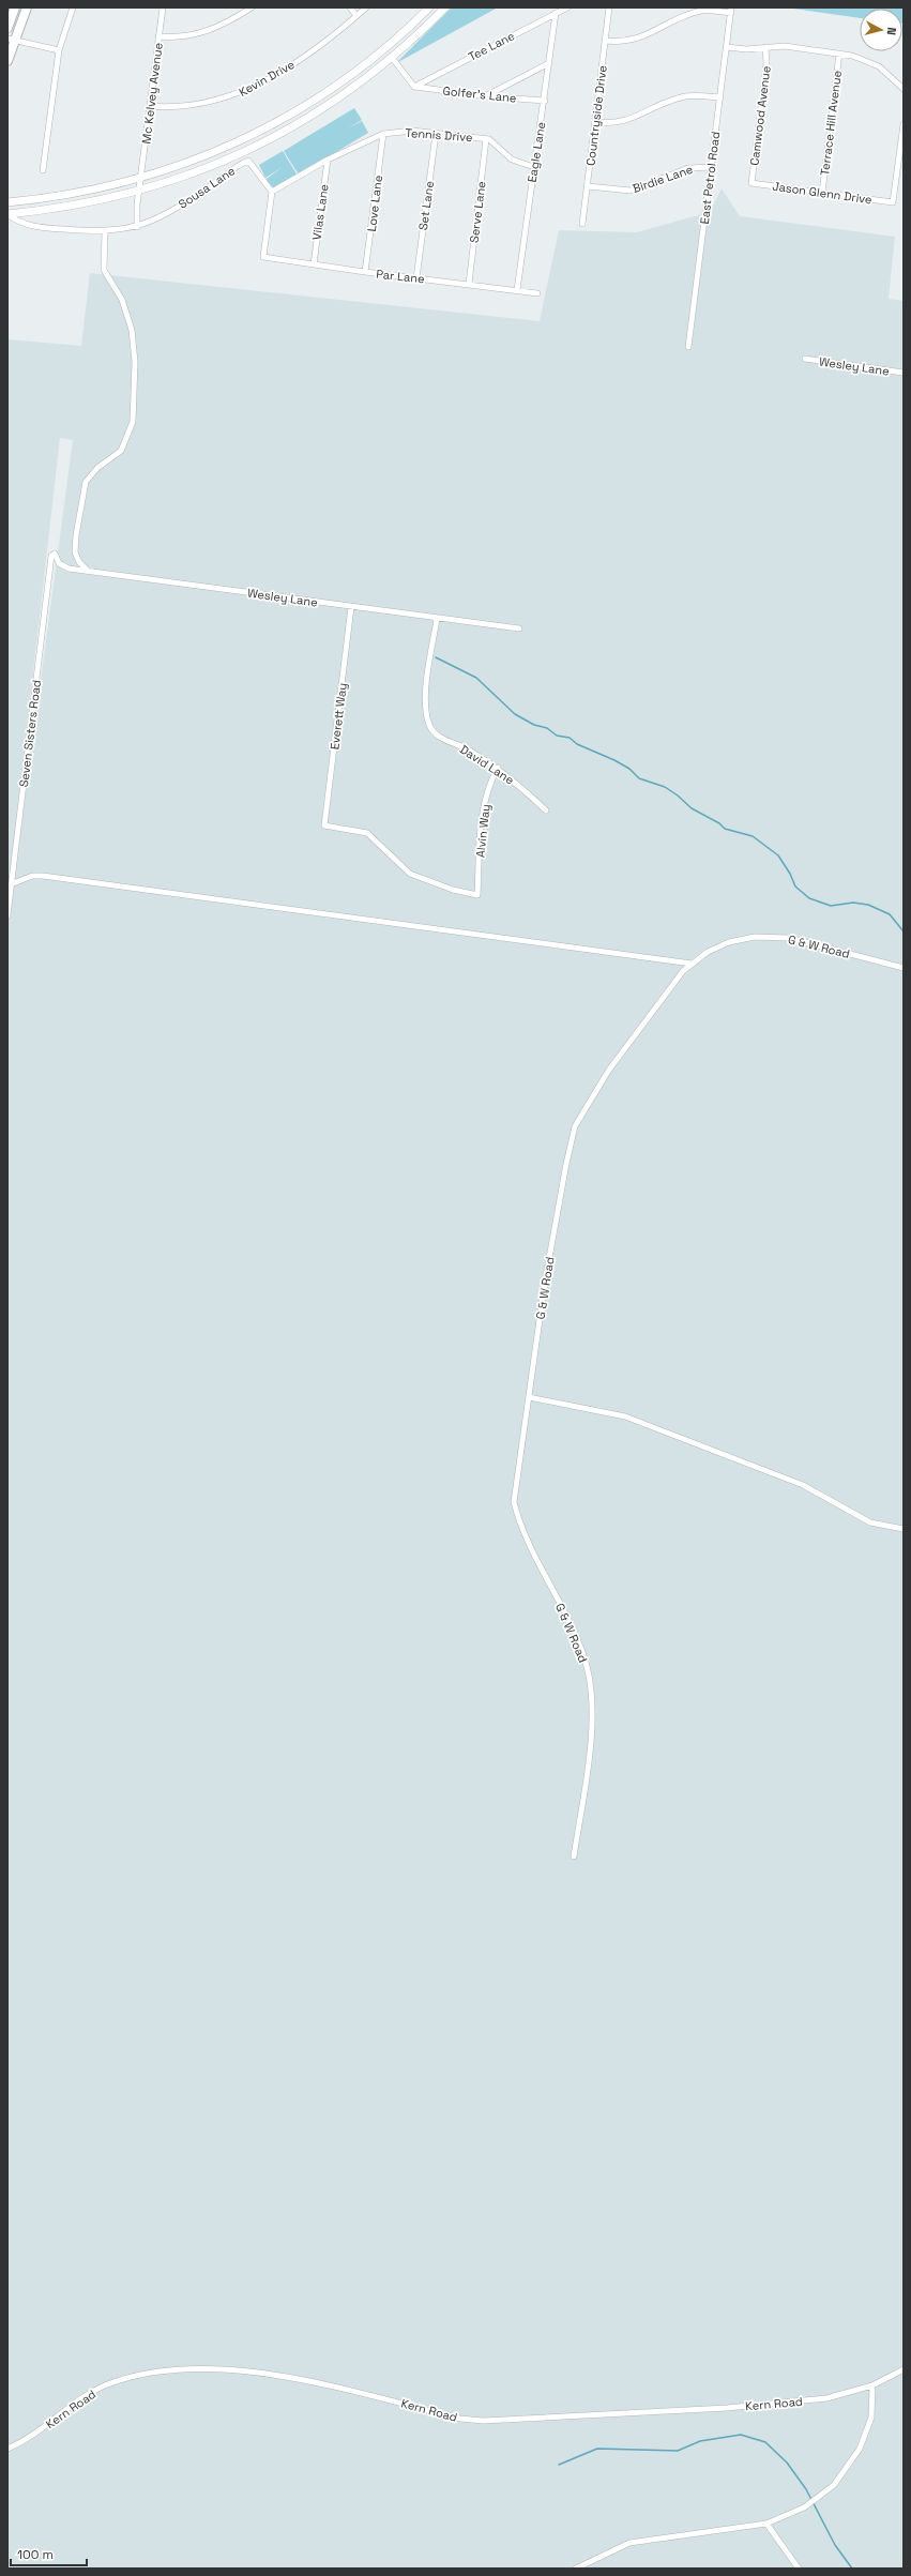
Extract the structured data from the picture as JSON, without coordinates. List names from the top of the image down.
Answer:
{
  "streets": {
    "street": [
      "Tee Lane",
      "Kevin Drive",
      "Mc Kelvey Avenue",
      "Golfer's Lane",
      "Countryside Drive",
      "Camwood Avenue",
      "Terrace Hill Avenue",
      "Tennis Drive",
      "Eagle Lane",
      "East Petrol Road",
      "Birdie Lane",
      "Sousa Lane",
      "Jason Glenn Drive",
      "Love Lane",
      "Set Lane",
      "Vilas Lane",
      "Serve Lane",
      "Par Lane",
      "Wesley Lane",
      "Everett Way",
      "Seven Sisters Road",
      "David Lane",
      "Alvin Way",
      "G & W Road",
      "Kern Road"
    ]
  },
  "crossings": [
    ["Tee Lane", "Golfer's Lane"],
    ["Tee Lane", "Eagle Lane"],
    ["Kevin Drive", "Mc Kelvey Avenue"],
    ["Mc Kelvey Avenue", "Sousa Lane"],
    ["Golfer's Lane", "Eagle Lane"],
    ["Countryside Drive", "Birdie Lane"],
    ["Camwood Avenue", "Jason Glenn Drive"],
    ["Terrace Hill Avenue", "Jason Glenn Drive"],
    ["Tennis Drive", "Eagle Lane"],
    ["Tennis Drive", "Sousa Lane"],
    ["Tennis Drive", "Love Lane"],
    ["Tennis Drive", "Set Lane"],
    ["Tennis Drive", "Vilas Lane"],
    ["Tennis Drive", "Serve Lane"],
    ["Tennis Drive", "Par Lane"],
    ["Eagle Lane", "Par Lane"],
    ["East Petrol Road", "Birdie Lane"],
    ["Sousa Lane", "Par Lane"],
    ["Love Lane", "Par Lane"],
    ["Set Lane", "Par Lane"],
    ["Vilas Lane", "Par Lane"],
    ["Serve Lane", "Par Lane"],
    ["Wesley Lane", "Everett Way"],
    ["Wesley Lane", "Seven Sisters Road"],
    ["Wesley Lane", "David Lane"],
    ["Everett Way", "Alvin Way"],
    ["David Lane", "Alvin Way"]
  ],
  "scale_bar": "100 m",
  "north": "right"
}
